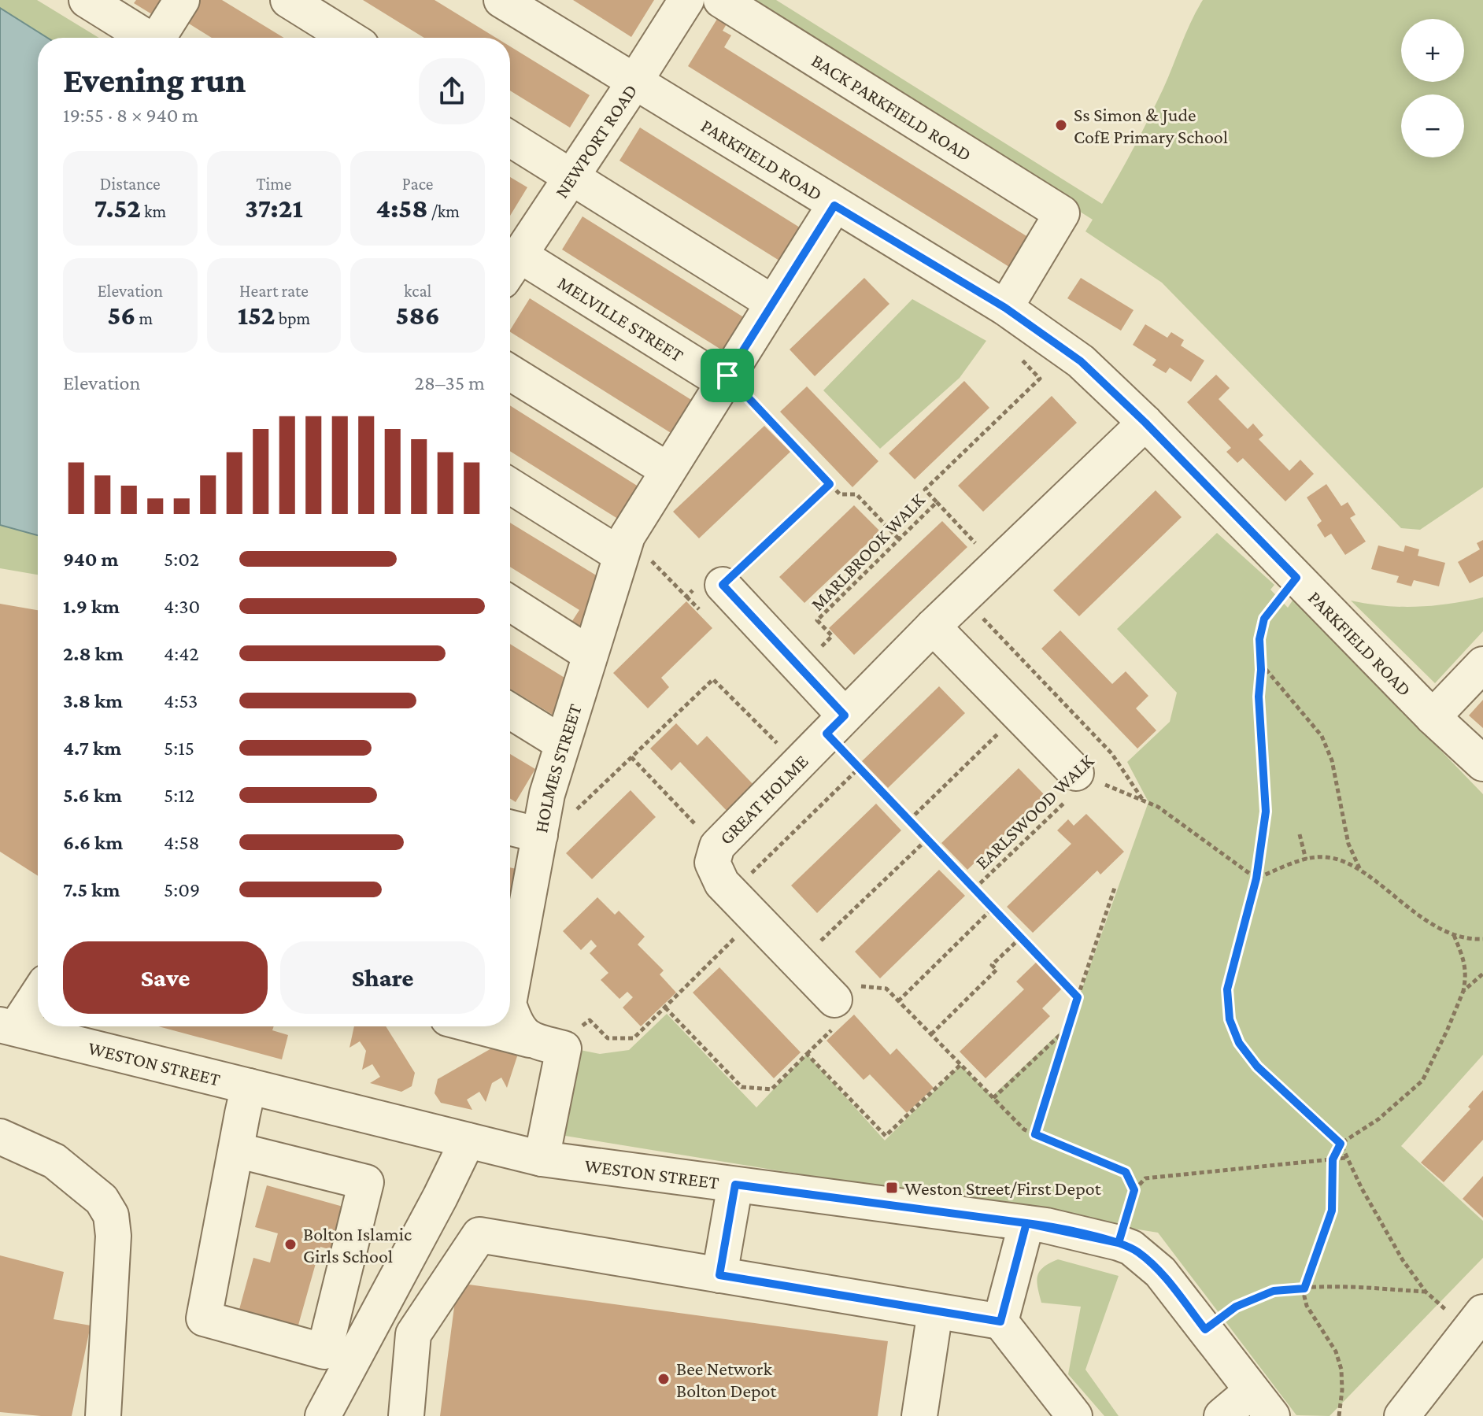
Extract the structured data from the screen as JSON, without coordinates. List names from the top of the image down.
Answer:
{
  "streets": {
    "street": [
      "BACK PARKFIELD ROAD",
      "NEWPORT ROAD",
      "PARKFIELD ROAD",
      "MELVILLE STREET",
      "HOLMES STREET",
      "GREAT HOLME",
      "WESTON STREET"
    ],
    "path": ["MARLBROOK WALK", "EARLSWOOD WALK"]
  },
  "crossings": [
    ["BACK PARKFIELD ROAD", "PARKFIELD ROAD"],
    ["NEWPORT ROAD", "PARKFIELD ROAD"],
    ["PARKFIELD ROAD", "HOLMES STREET"],
    ["PARKFIELD ROAD", "GREAT HOLME"],
    ["MELVILLE STREET", "HOLMES STREET"]
  ],
  "places": {
    "other": ["Ss Simon & Jude CofE Primary School", "Bolton Islamic Girls School", "Bee Network Bolton Depot"],
    "transit": ["Weston Street/First Depot"]
  },
  "page": {
    "map_buttons": ["+", "−"],
    "heading": ["Evening run", "19:55 · 8 × 940 m"],
    "stats": [
      ["Distance", "7.52 km"],
      ["Time", "37:21"],
      ["Pace", "4:58 /km"],
      ["Elevation", "56 m"],
      ["Heart rate", "152 bpm"],
      ["kcal", "586"]
    ],
    "chart": ["Elevation", "28–35 m"],
    "list": [
      {
        "name": "940 m",
        "note": "5:02"
      },
      {
        "name": "1.9 km",
        "note": "4:30"
      },
      {
        "name": "2.8 km",
        "note": "4:42"
      },
      {
        "name": "3.8 km",
        "note": "4:53"
      },
      {
        "name": "4.7 km",
        "note": "5:15"
      },
      {
        "name": "5.6 km",
        "note": "5:12"
      },
      {
        "name": "6.6 km",
        "note": "4:58"
      },
      {
        "name": "7.5 km",
        "note": "5:09"
      }
    ],
    "buttons": ["Save", "Share"]
  }
}
